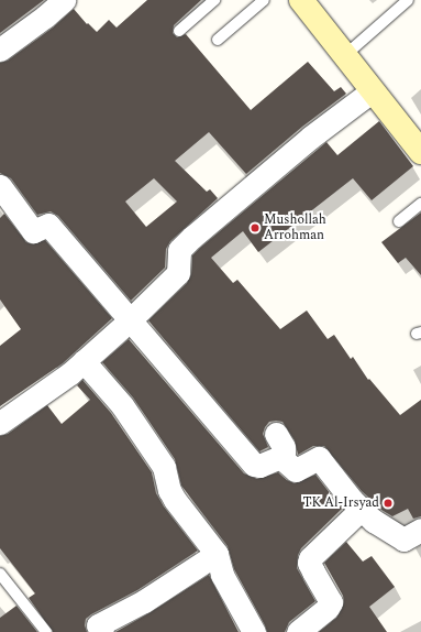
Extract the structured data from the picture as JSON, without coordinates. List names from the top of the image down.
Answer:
{
  "places": ["Mushollah Arrohman", "TK Al-Irsyad"]
}
